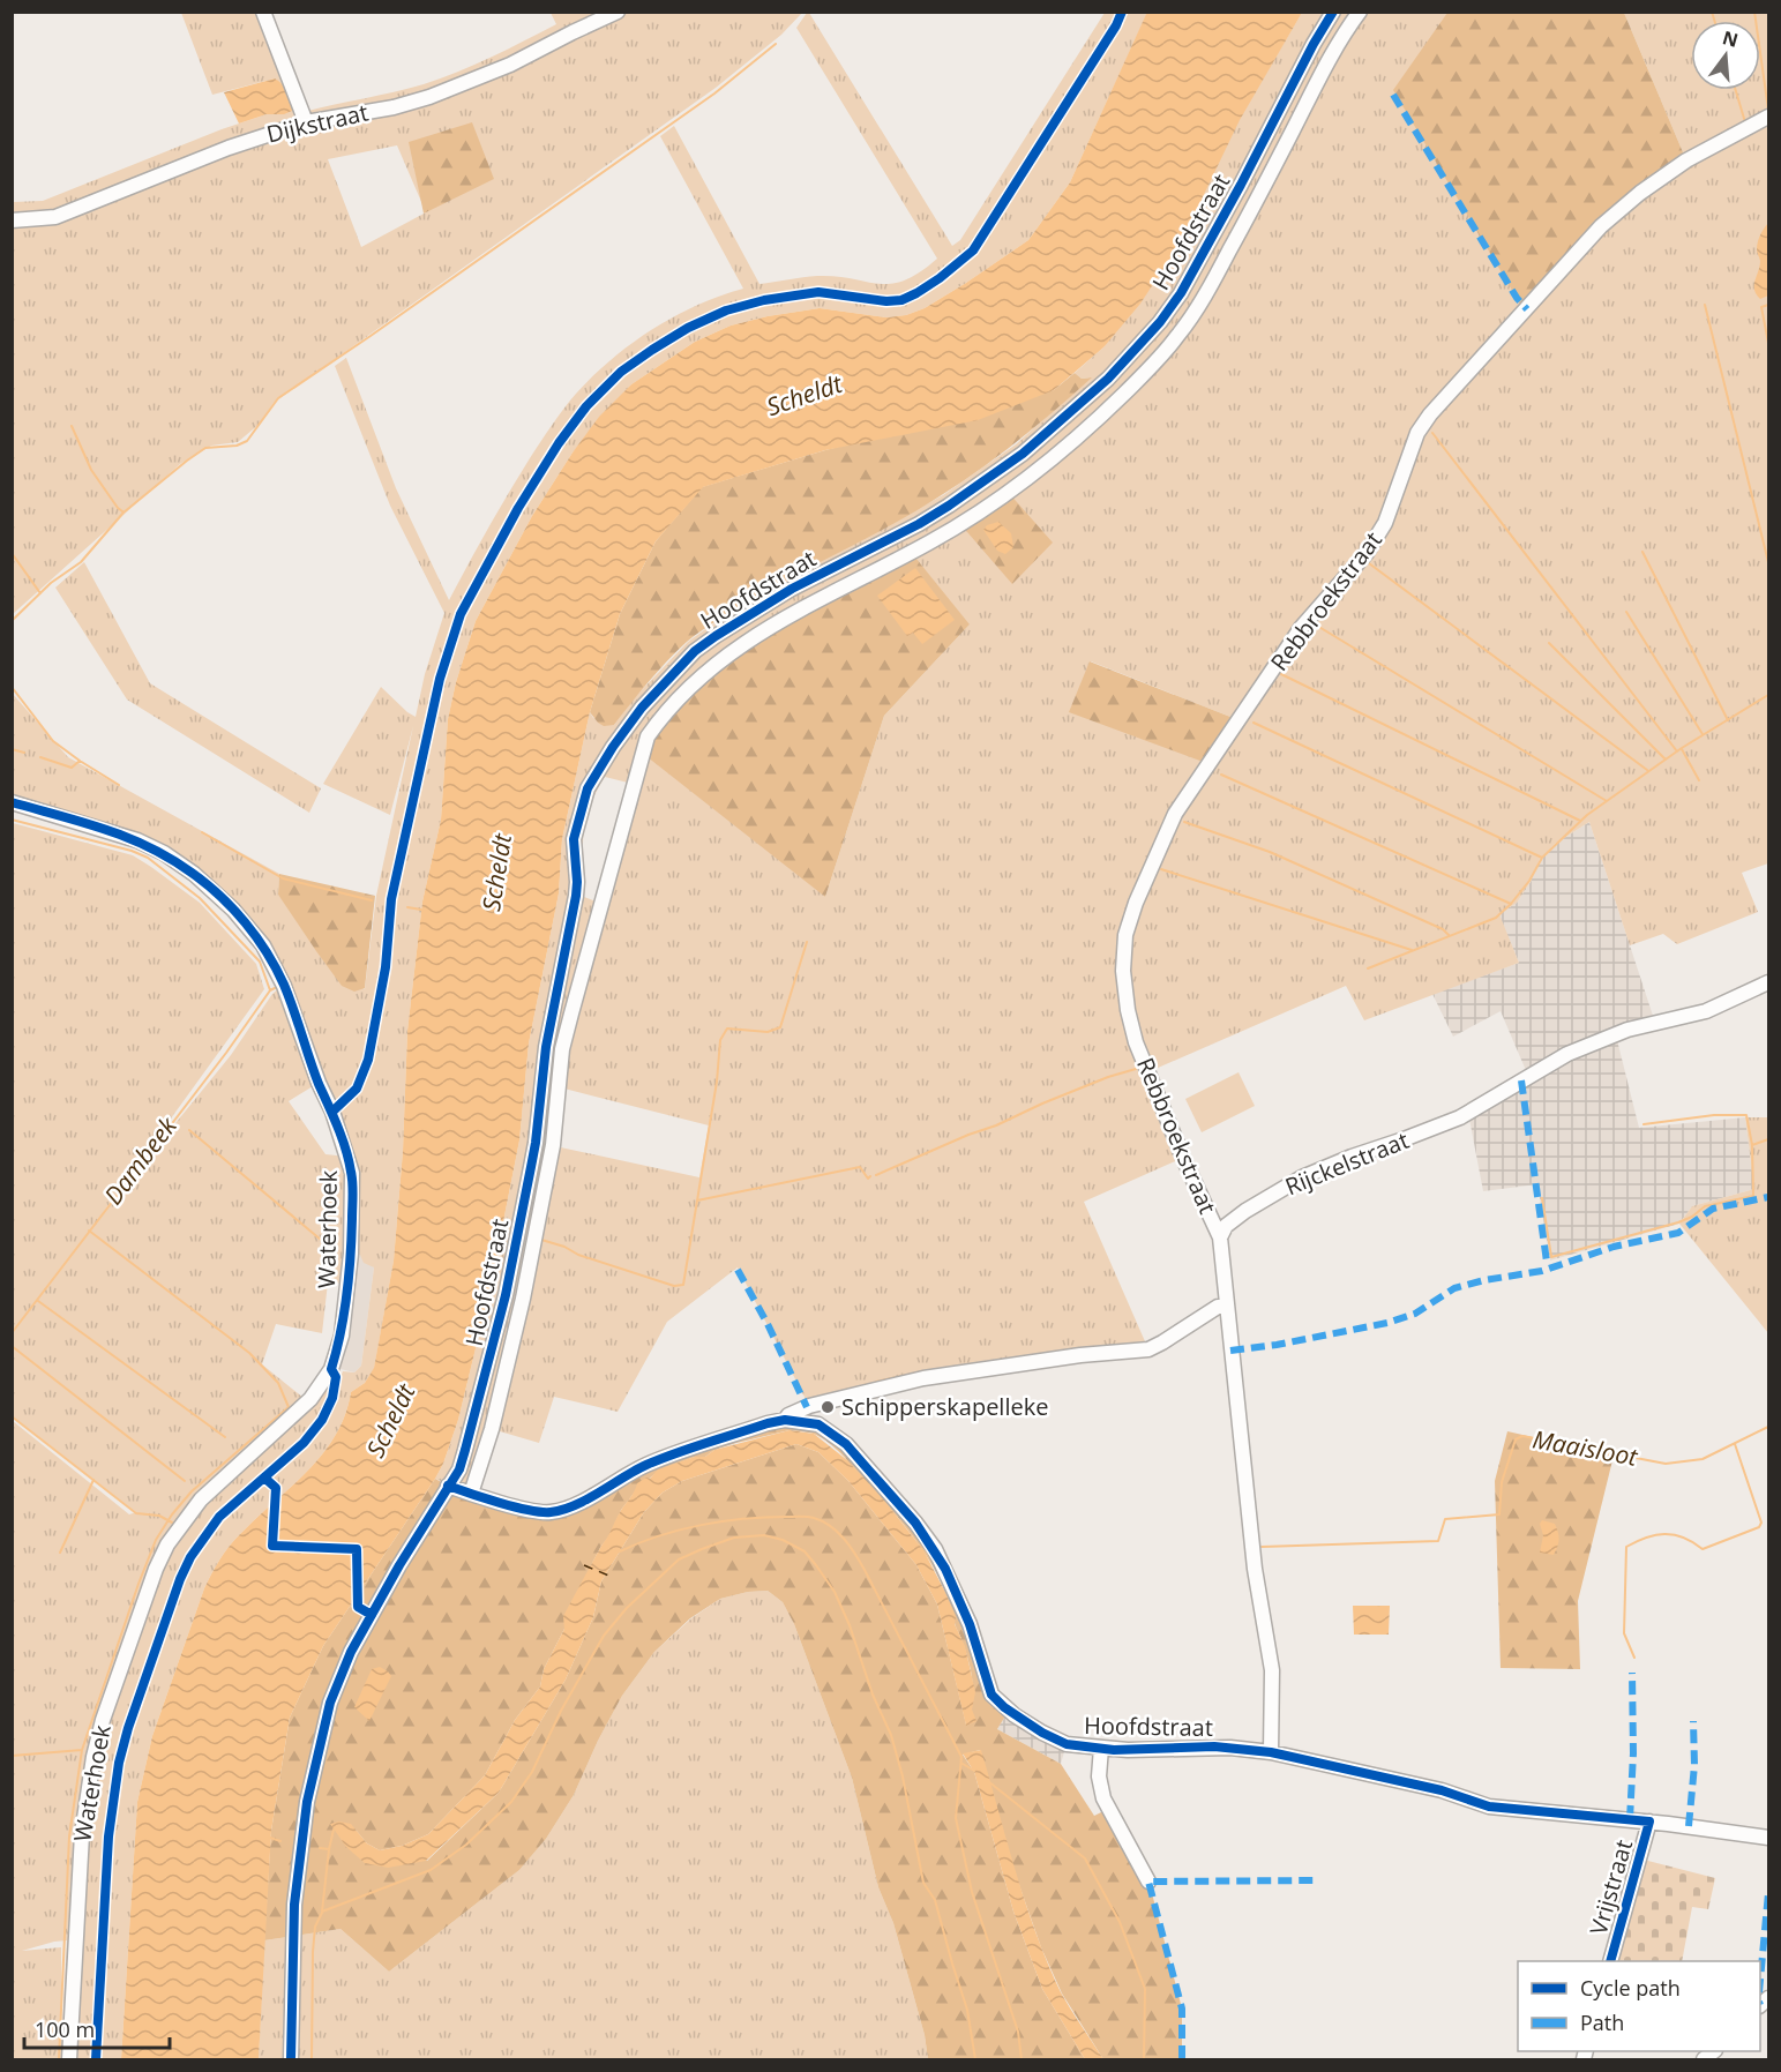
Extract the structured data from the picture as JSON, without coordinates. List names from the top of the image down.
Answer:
{
  "streets": {
    "street": [
      "Dijkstraat",
      "Hoofdstraat",
      "Rebbroekstraat",
      "Rijckelstraat",
      "Waterhoek",
      "Vrijstraat"
    ]
  },
  "crossings": [
    ["Hoofdstraat", "Vrijstraat"],
    ["Rebbroekstraat", "Rijckelstraat"]
  ],
  "water": ["Scheldt", "Dambeek", "Maaisloot"],
  "places": ["Schipperskapelleke"],
  "legend": ["Cycle path", "Path"],
  "scale_bar": "100 m",
  "north": "top"
}
